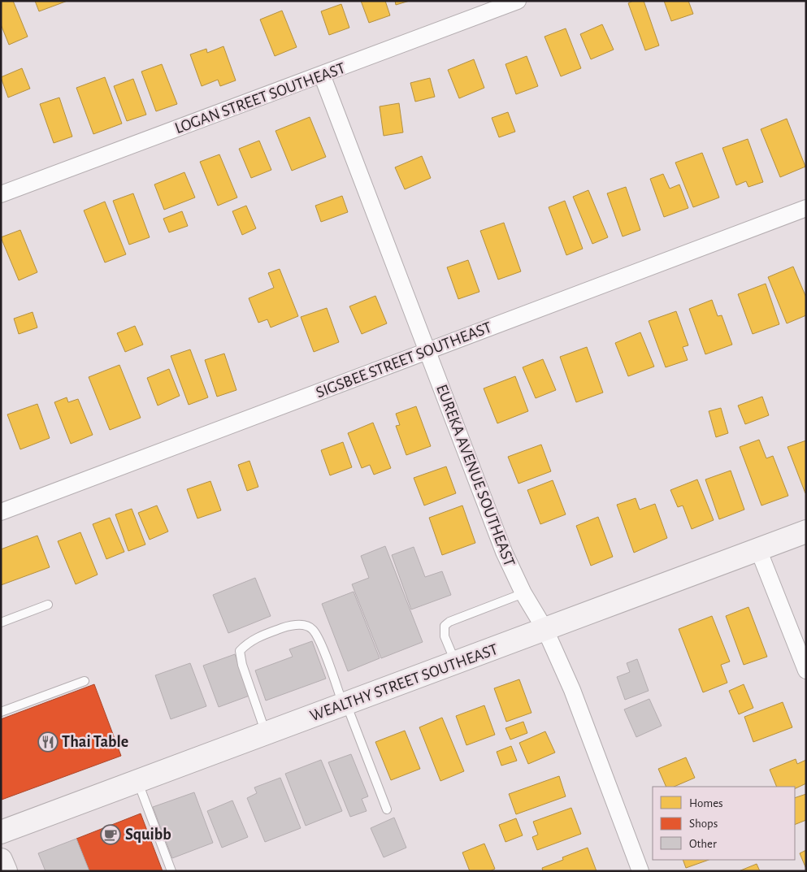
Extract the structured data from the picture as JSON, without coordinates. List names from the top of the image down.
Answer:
{
  "streets": {
    "main road": ["WEALTHY STREET SOUTHEAST"],
    "street": ["LOGAN STREET SOUTHEAST", "SIGSBEE STREET SOUTHEAST", "EUREKA AVENUE SOUTHEAST"]
  },
  "crossings": [
    ["LOGAN STREET SOUTHEAST", "EUREKA AVENUE SOUTHEAST"],
    ["SIGSBEE STREET SOUTHEAST", "EUREKA AVENUE SOUTHEAST"],
    ["EUREKA AVENUE SOUTHEAST", "WEALTHY STREET SOUTHEAST"]
  ],
  "places": {
    "restaurant": ["Thai Table"],
    "cafe": ["Squibb"]
  },
  "legend": ["Homes", "Shops", "Other"]
}
